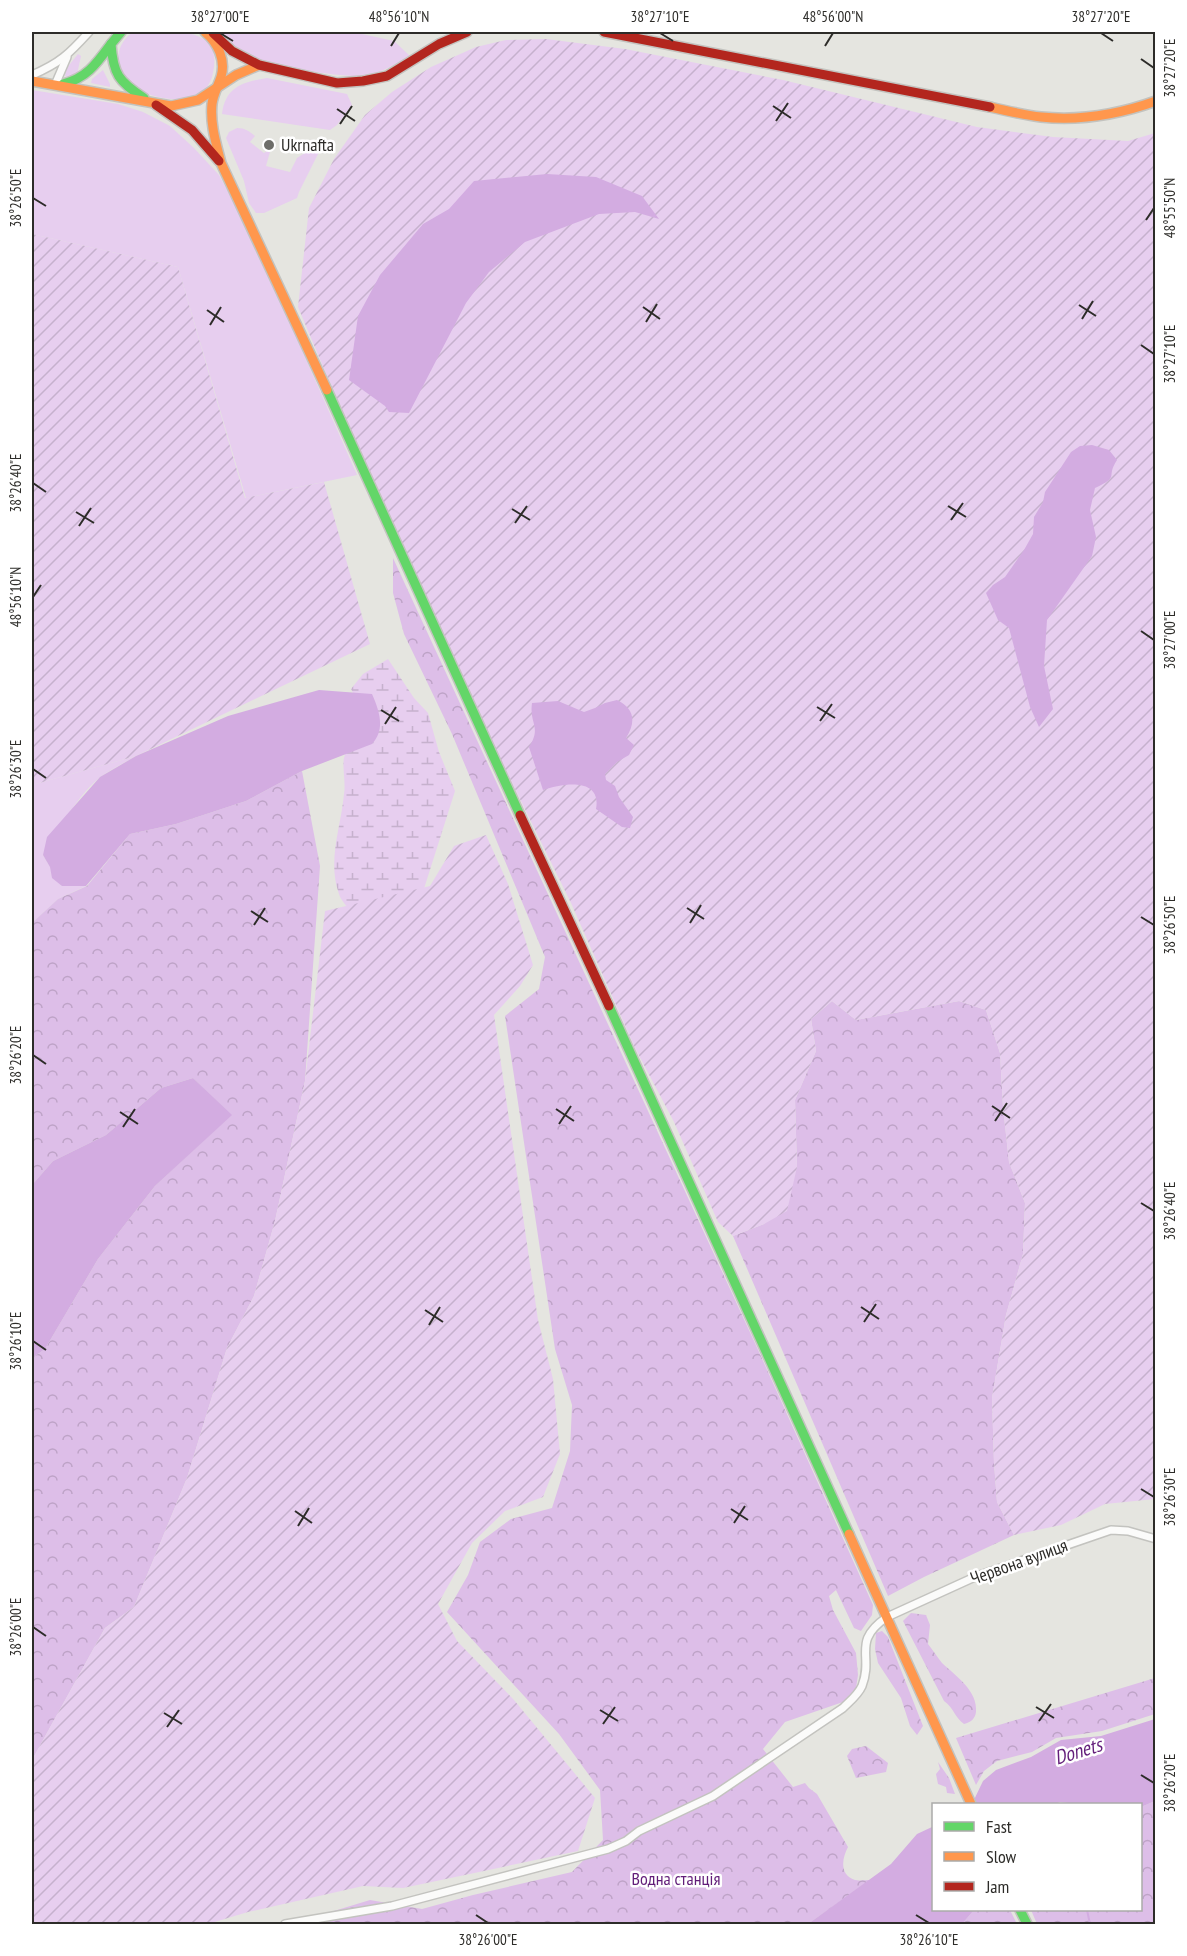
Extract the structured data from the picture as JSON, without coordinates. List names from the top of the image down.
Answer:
{
  "streets": {
    "street": ["Червона вулиця"]
  },
  "water": ["Donets"],
  "parks": ["Водна станція"],
  "places": ["Ukrnafta"],
  "legend": ["Fast", "Slow", "Jam"],
  "coordinates": [
    "38°27'00\"E",
    "48°56'10\"N",
    "38°27'10\"E",
    "48°56'00\"N",
    "38°27'20\"E",
    "38°26'50\"E",
    "48°55'50\"N",
    "38°26'40\"E",
    "38°26'30\"E",
    "38°26'20\"E",
    "38°26'10\"E",
    "38°26'00\"E"
  ]
}
